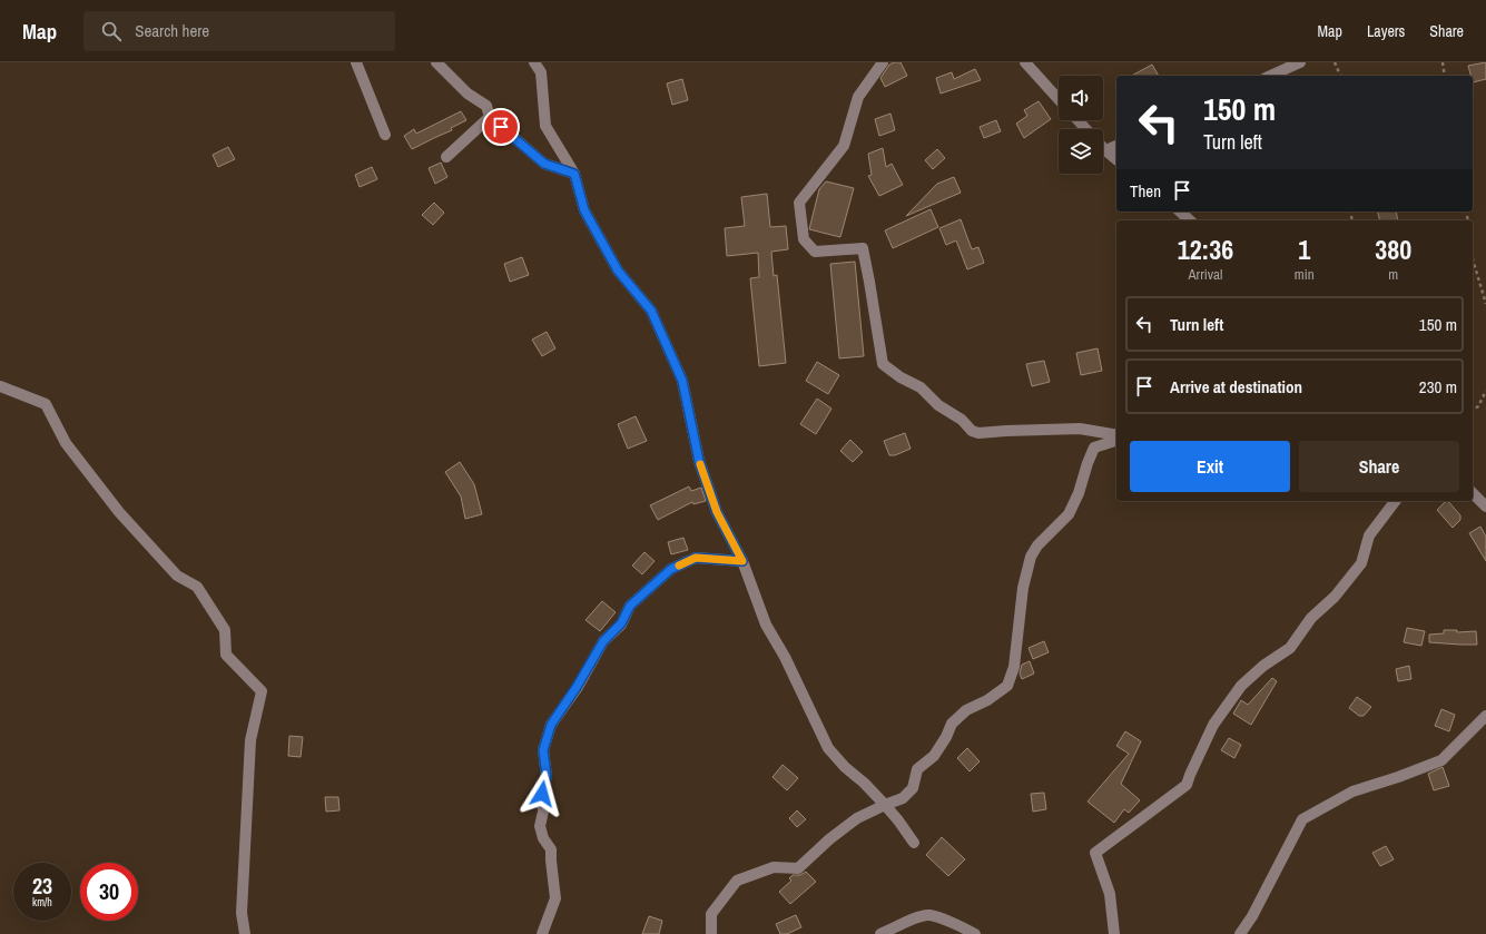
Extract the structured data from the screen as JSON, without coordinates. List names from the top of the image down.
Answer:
{
  "page": {
    "header": "Map",
    "search": "Search here",
    "nav": ["Map", "Layers", "Share"],
    "turn": ["150 m", "Turn left"],
    "then": "Then",
    "eta": [
      "12:36",
      "Arrival",
      "1",
      "min",
      "380",
      "m"
    ],
    "list": [
      {
        "name": "Turn left",
        "value": "150 m"
      },
      {
        "name": "Arrive at destination",
        "value": "230 m"
      }
    ],
    "buttons": ["Exit", "Share"],
    "speed": "23 km/h",
    "limit": "30"
  }
}
